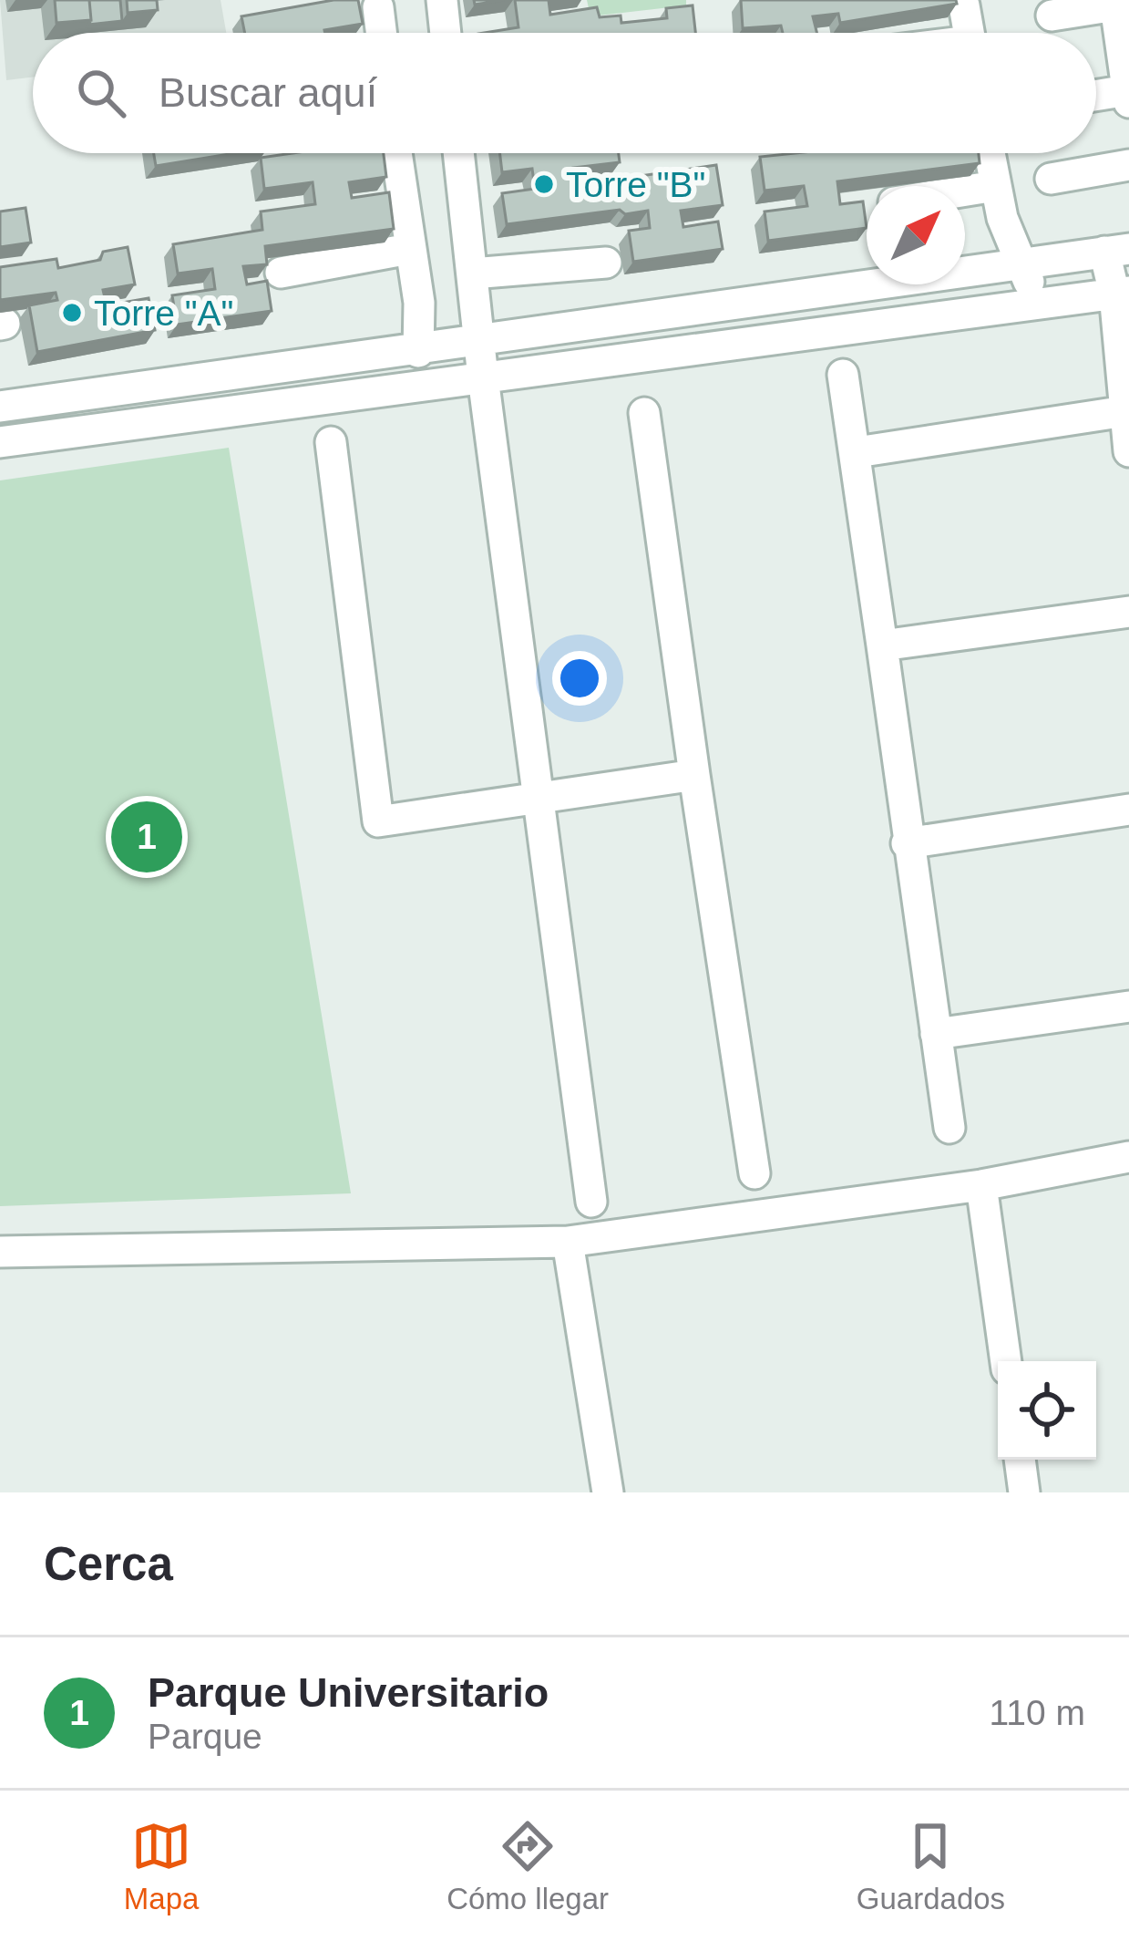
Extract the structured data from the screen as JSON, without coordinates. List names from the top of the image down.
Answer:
{
  "places": ["Torre \"B\"", "Torre \"A\""],
  "north": "top right",
  "page": {
    "search": "Buscar aquí",
    "pins": "1",
    "heading": "Cerca",
    "list": [
      {
        "mark": "1",
        "name": "Parque Universitario",
        "note": "Parque",
        "value": "110 m"
      }
    ],
    "nav": ["Mapa", "Cómo llegar", "Guardados"]
  }
}
